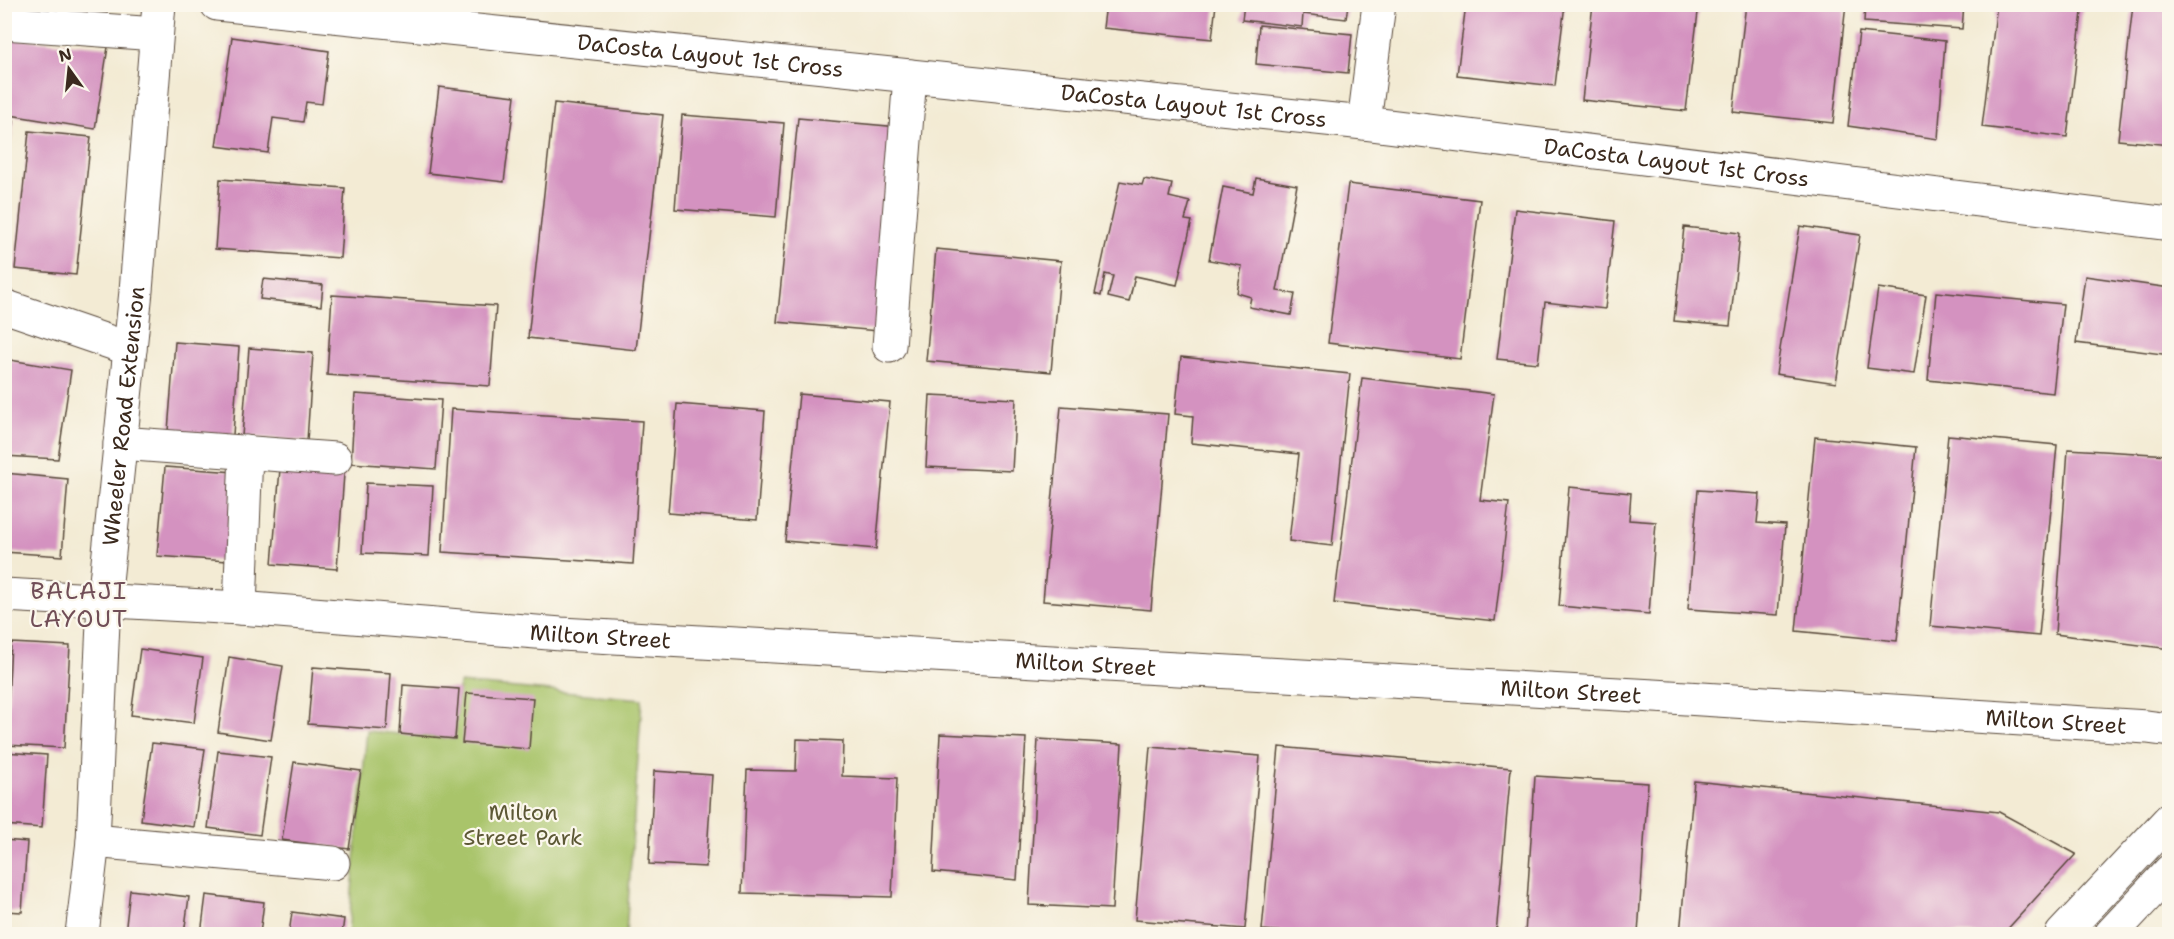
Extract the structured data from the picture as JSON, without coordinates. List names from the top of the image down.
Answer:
{
  "streets": {
    "street": ["DaCosta Layout 1st Cross", "Wheeler Road Extension", "Milton Street"]
  },
  "crossings": [
    ["Wheeler Road Extension", "Milton Street"]
  ],
  "districts": ["BALAJI LAYOUT"],
  "parks": ["Milton Street Park"],
  "north": "top"
}
